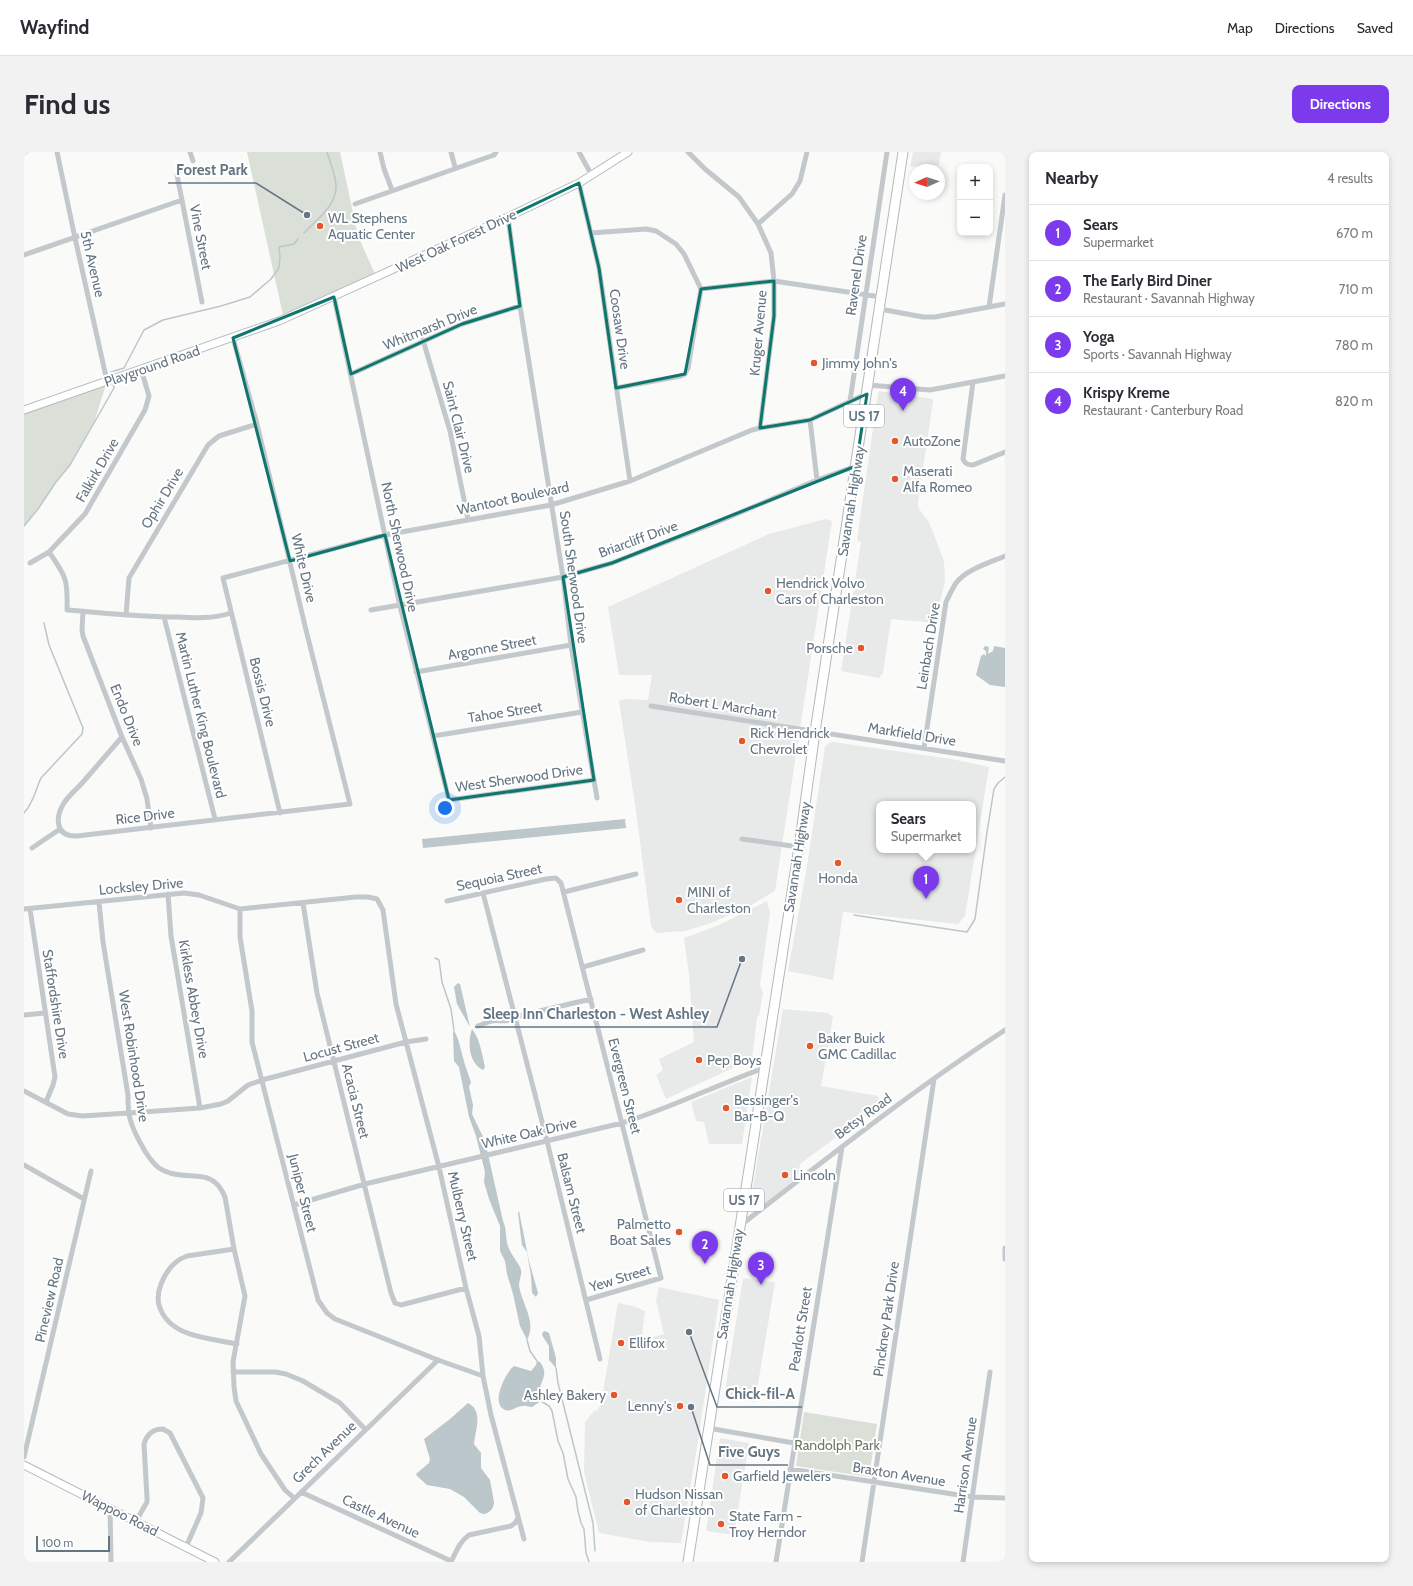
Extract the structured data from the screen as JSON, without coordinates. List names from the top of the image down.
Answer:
{
  "streets": {
    "highway": ["US 17", "Savannah Highway"],
    "main road": ["West Oak Forest Drive", "Playground Road", "Wappoo Road"],
    "street": [
      "Vine Street",
      "5th Avenue",
      "Ravenel Drive",
      "Whitmarsh Drive",
      "Coosaw Drive",
      "Kruger Avenue",
      "Saint Clair Drive",
      "Falkirk Drive",
      "Ophir Drive",
      "Wantoot Boulevard",
      "Briarcliff Drive",
      "North Sherwood Drive",
      "White Drive",
      "South Sherwood Drive",
      "Leinbach Drive",
      "Argonne Street",
      "Bossis Drive",
      "Robert L Marchant",
      "Tahoe Street",
      "Endo Drive",
      "Martin Luther King Boulevard",
      "Markfield Drive",
      "West Sherwood Drive",
      "Rice Drive",
      "Sequoia Street",
      "Locksley Drive",
      "Kirkless Abbey Drive",
      "Staffordshire Drive",
      "Locust Street",
      "West Robinhood Drive",
      "Evergreen Street",
      "Acacia Street",
      "Betsy Road",
      "White Oak Drive",
      "Juniper Street",
      "Balsam Street",
      "Mulberry Street",
      "Yew Street",
      "Pineview Road",
      "Pinckney Park Drive",
      "Pearlott Street",
      "Grech Avenue",
      "Harrison Avenue",
      "Braxton Avenue",
      "Castle Avenue"
    ]
  },
  "crossings": [
    ["West Oak Forest Drive", "Coosaw Drive"],
    ["West Oak Forest Drive", "Playground Road"],
    ["West Oak Forest Drive", "North Sherwood Drive"],
    ["West Oak Forest Drive", "South Sherwood Drive"],
    ["5th Avenue", "Playground Road"],
    ["Ravenel Drive", "Wantoot Boulevard"],
    ["Whitmarsh Drive", "Saint Clair Drive"],
    ["Whitmarsh Drive", "North Sherwood Drive"],
    ["Whitmarsh Drive", "South Sherwood Drive"],
    ["Coosaw Drive", "Wantoot Boulevard"],
    ["Kruger Avenue", "Wantoot Boulevard"],
    ["Playground Road", "Falkirk Drive"],
    ["Playground Road", "White Drive"],
    ["Saint Clair Drive", "Wantoot Boulevard"],
    ["Ophir Drive", "White Drive"],
    ["Wantoot Boulevard", "Savannah Highway"],
    ["Wantoot Boulevard", "North Sherwood Drive"],
    ["Wantoot Boulevard", "White Drive"],
    ["Wantoot Boulevard", "South Sherwood Drive"],
    ["Wantoot Boulevard", "Bossis Drive"],
    ["Savannah Highway", "Briarcliff Drive"],
    ["Savannah Highway", "Robert L Marchant"],
    ["Savannah Highway", "Markfield Drive"],
    ["Savannah Highway", "Betsy Road"],
    ["Savannah Highway", "White Oak Drive"],
    ["Briarcliff Drive", "North Sherwood Drive"],
    ["Briarcliff Drive", "South Sherwood Drive"],
    ["North Sherwood Drive", "Argonne Street"],
    ["North Sherwood Drive", "Tahoe Street"],
    ["North Sherwood Drive", "West Sherwood Drive"],
    ["White Drive", "Rice Drive"],
    ["South Sherwood Drive", "Argonne Street"],
    ["South Sherwood Drive", "Tahoe Street"],
    ["South Sherwood Drive", "West Sherwood Drive"],
    ["Leinbach Drive", "Markfield Drive"],
    ["Bossis Drive", "Rice Drive"],
    ["Robert L Marchant", "Markfield Drive"],
    ["Endo Drive", "Rice Drive"],
    ["Martin Luther King Boulevard", "Rice Drive"],
    ["Sequoia Street", "Evergreen Street"],
    ["Sequoia Street", "Balsam Street"],
    ["Locksley Drive", "Kirkless Abbey Drive"],
    ["Locksley Drive", "Staffordshire Drive"],
    ["Locksley Drive", "West Robinhood Drive"],
    ["Locksley Drive", "Acacia Street"],
    ["Locksley Drive", "Juniper Street"],
    ["Locksley Drive", "Mulberry Street"],
    ["Kirkless Abbey Drive", "Locust Street"],
    ["Staffordshire Drive", "Locust Street"],
    ["Locust Street", "West Robinhood Drive"],
    ["Locust Street", "Acacia Street"],
    ["Locust Street", "Juniper Street"],
    ["Locust Street", "Mulberry Street"],
    ["West Robinhood Drive", "Grech Avenue"],
    ["Evergreen Street", "White Oak Drive"],
    ["Evergreen Street", "Yew Street"],
    ["Acacia Street", "White Oak Drive"],
    ["Acacia Street", "Mulberry Street"],
    ["Betsy Road", "Pinckney Park Drive"],
    ["Betsy Road", "Pearlott Street"],
    ["White Oak Drive", "Juniper Street"],
    ["White Oak Drive", "Balsam Street"],
    ["White Oak Drive", "Mulberry Street"],
    ["Juniper Street", "Mulberry Street"],
    ["Juniper Street", "Grech Avenue"],
    ["Balsam Street", "Yew Street"],
    ["Pinckney Park Drive", "Braxton Avenue"],
    ["Pearlott Street", "Braxton Avenue"],
    ["Grech Avenue", "Castle Avenue"],
    ["Harrison Avenue", "Braxton Avenue"]
  ],
  "parks": ["Randolph Park"],
  "places": [
    "Forest Park",
    "WL Stephens Aquatic Center",
    "Jimmy John's",
    "AutoZone",
    "Maserati Alfa Romeo",
    "Hendrick Volvo Cars of Charleston",
    "Porsche",
    "Rick Hendrick Chevrolet",
    "Honda",
    "MINI of Charleston",
    "Sleep Inn Charleston - West Ashley",
    "Baker Buick GMC Cadillac",
    "Pep Boys",
    "Bessinger's Bar-B-Q",
    "Lincoln",
    "Palmetto Boat Sales",
    "Chick-fil-A",
    "Ellifox",
    "Ashley Bakery",
    "Lenny's",
    "Five Guys",
    "Garfield Jewelers",
    "Hudson Nissan of Charleston",
    "State Farm - Troy Herndor"
  ],
  "scale_bar": "100 m",
  "north": "left",
  "page": {
    "header": "Wayfind",
    "nav": ["Map", "Directions", "Saved"],
    "buttons": "Directions",
    "title": "Find us",
    "heading": ["Nearby", "4 results"],
    "map_buttons": ["+", "−"],
    "list": [
      {
        "mark": "1",
        "name": "Sears",
        "note": "Supermarket",
        "value": "670 m"
      },
      {
        "mark": "2",
        "name": "The Early Bird Diner",
        "note": "Restaurant · Savannah Highway",
        "value": "710 m"
      },
      {
        "mark": "3",
        "name": "Yoga",
        "note": "Sports · Savannah Highway",
        "value": "780 m"
      },
      {
        "mark": "4",
        "name": "Krispy Kreme",
        "note": "Restaurant · Canterbury Road",
        "value": "820 m"
      }
    ],
    "pins": [
      "4",
      "1",
      "2",
      "3"
    ],
    "popup": ["Sears", "Supermarket"],
    "scale": "100 m"
  }
}
